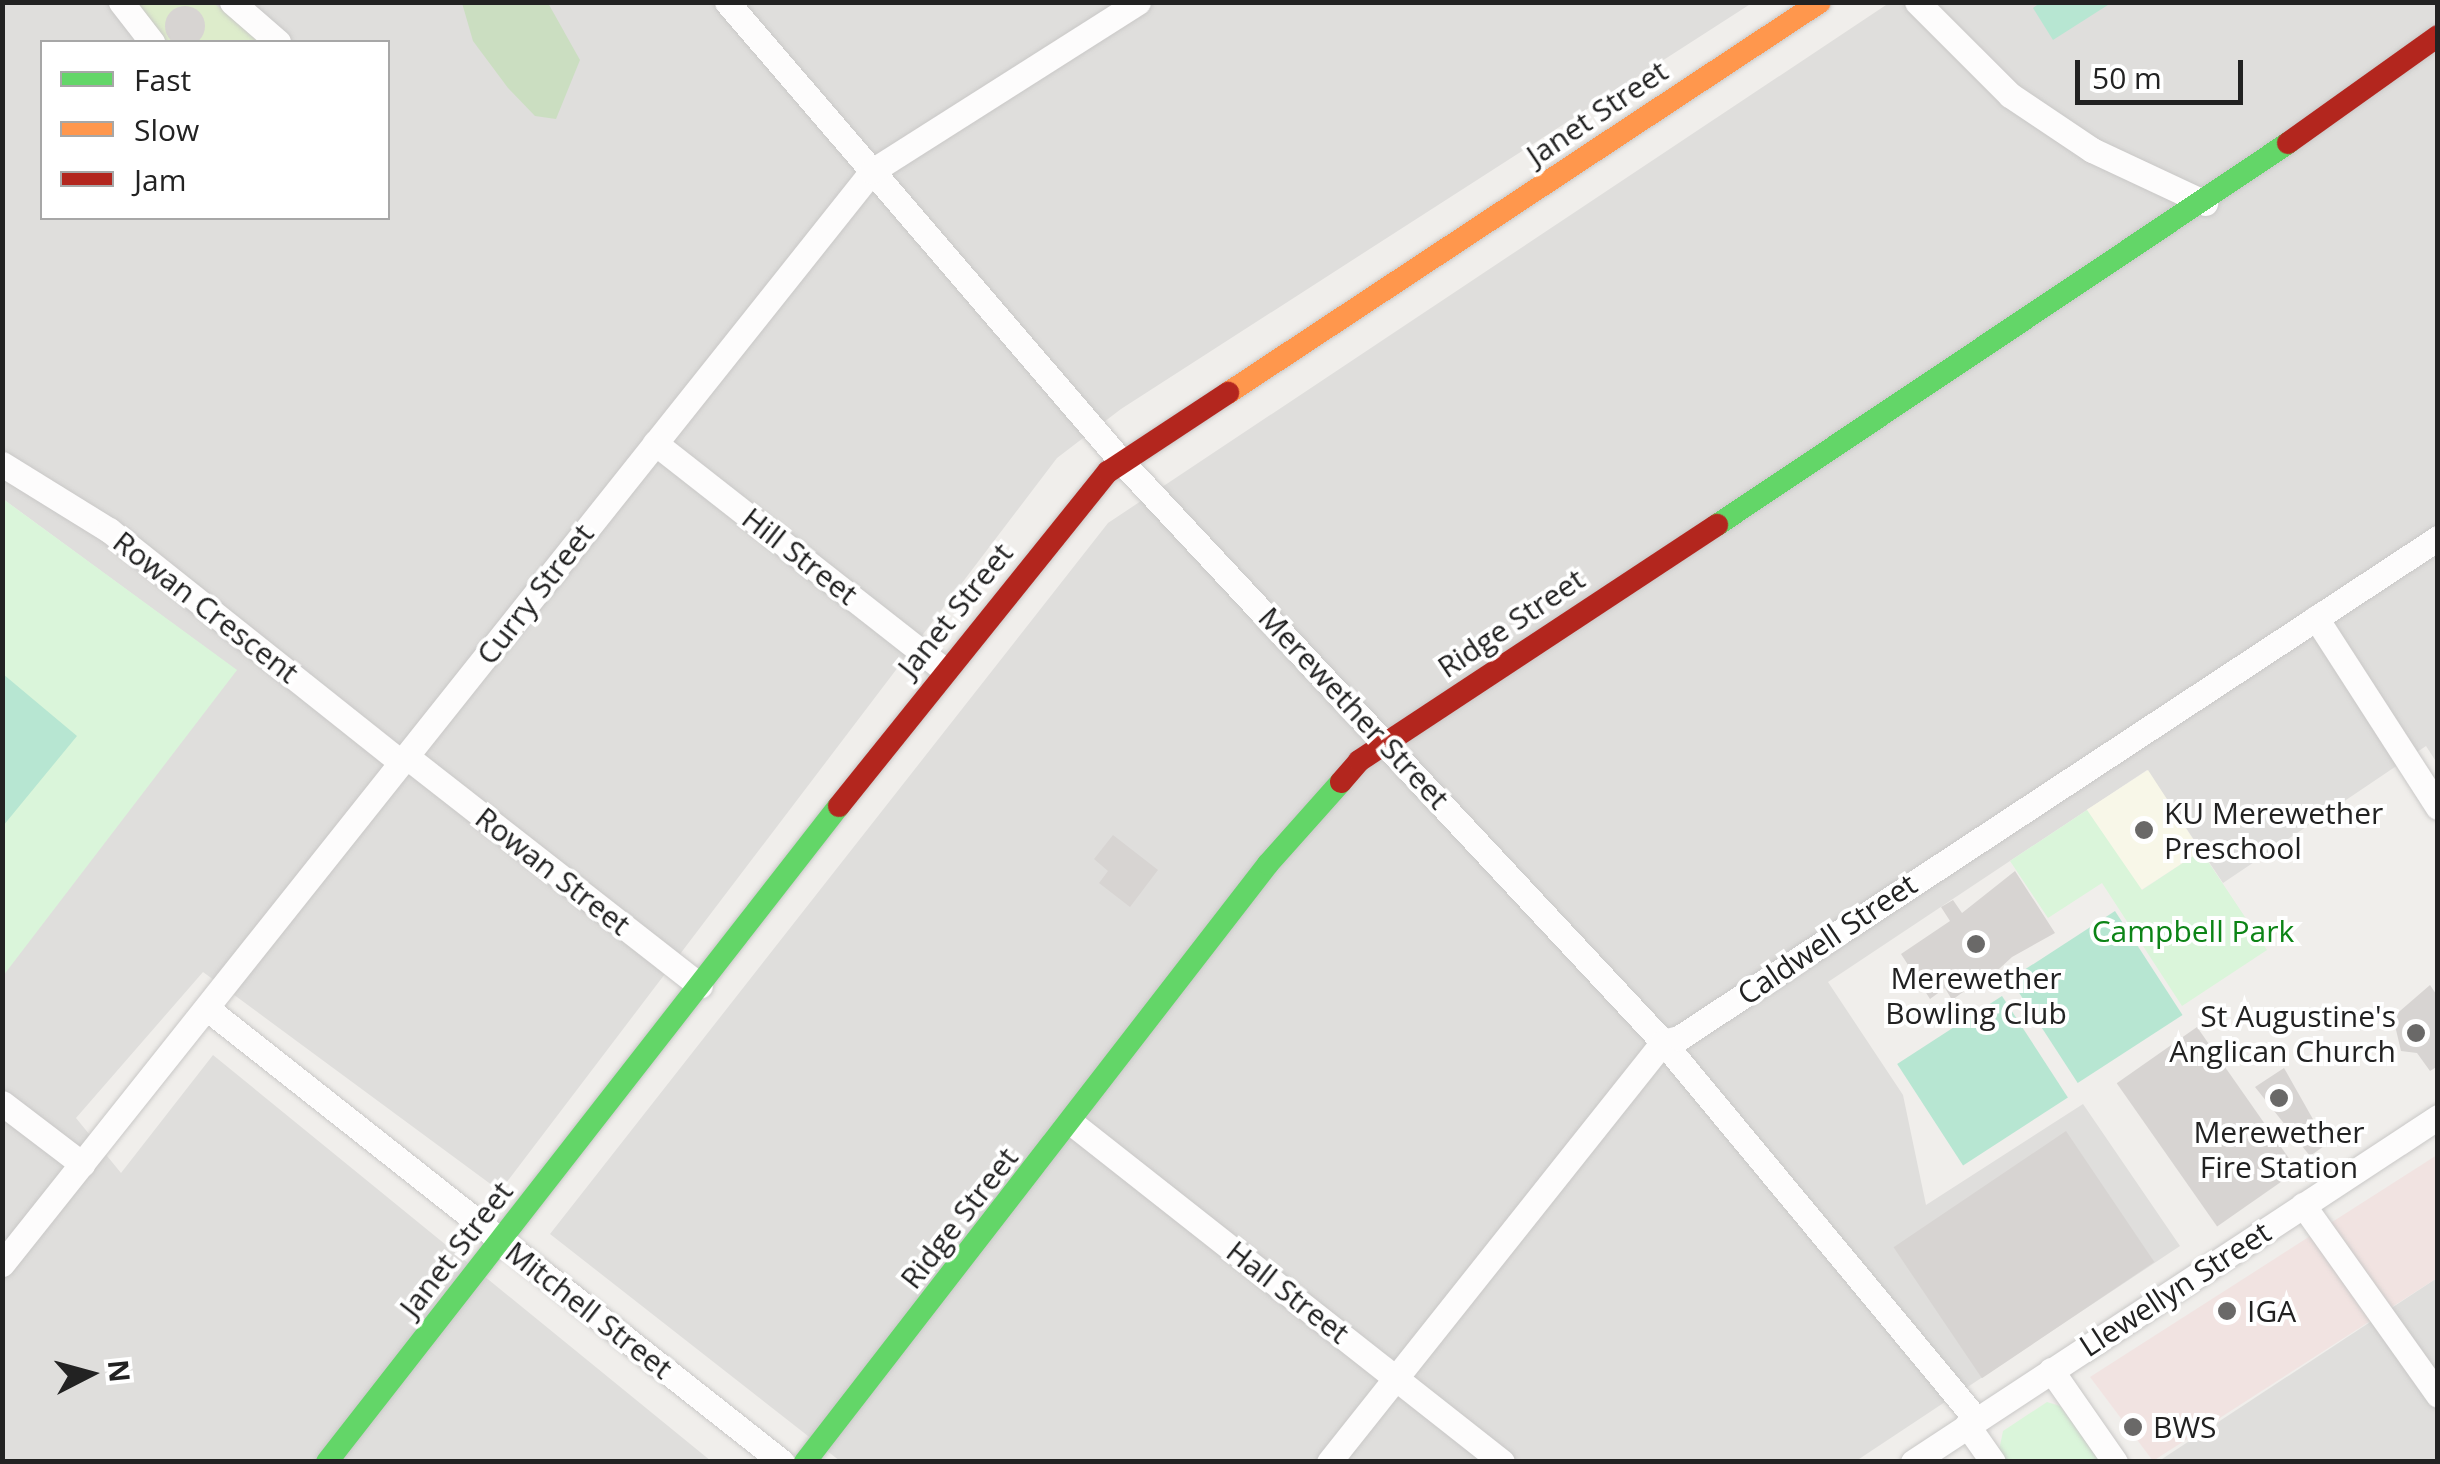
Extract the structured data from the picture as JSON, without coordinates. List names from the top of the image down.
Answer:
{
  "streets": {
    "street": [
      "Janet Street",
      "Hill Street",
      "Curry Street",
      "Rowan Crescent",
      "Ridge Street",
      "Merewether Street",
      "Rowan Street",
      "Caldwell Street",
      "Llewellyn Street",
      "Hall Street",
      "Mitchell Street"
    ]
  },
  "crossings": [
    ["Janet Street", "Hill Street"],
    ["Janet Street", "Merewether Street"],
    ["Janet Street", "Rowan Street"],
    ["Janet Street", "Mitchell Street"],
    ["Hill Street", "Curry Street"],
    ["Curry Street", "Rowan Crescent"],
    ["Curry Street", "Merewether Street"],
    ["Curry Street", "Rowan Street"],
    ["Curry Street", "Mitchell Street"],
    ["Rowan Crescent", "Rowan Street"],
    ["Ridge Street", "Merewether Street"],
    ["Ridge Street", "Hall Street"],
    ["Merewether Street", "Caldwell Street"],
    ["Merewether Street", "Llewellyn Street"],
    ["Caldwell Street", "Hall Street"]
  ],
  "parks": ["Campbell Park"],
  "places": [
    "KU Merewether Preschool",
    "Merewether Bowling Club",
    "St Augustine's Anglican Church",
    "Merewether Fire Station",
    "IGA",
    "BWS"
  ],
  "legend": ["Fast", "Slow", "Jam"],
  "scale_bar": "50 m",
  "north": "right"
}
